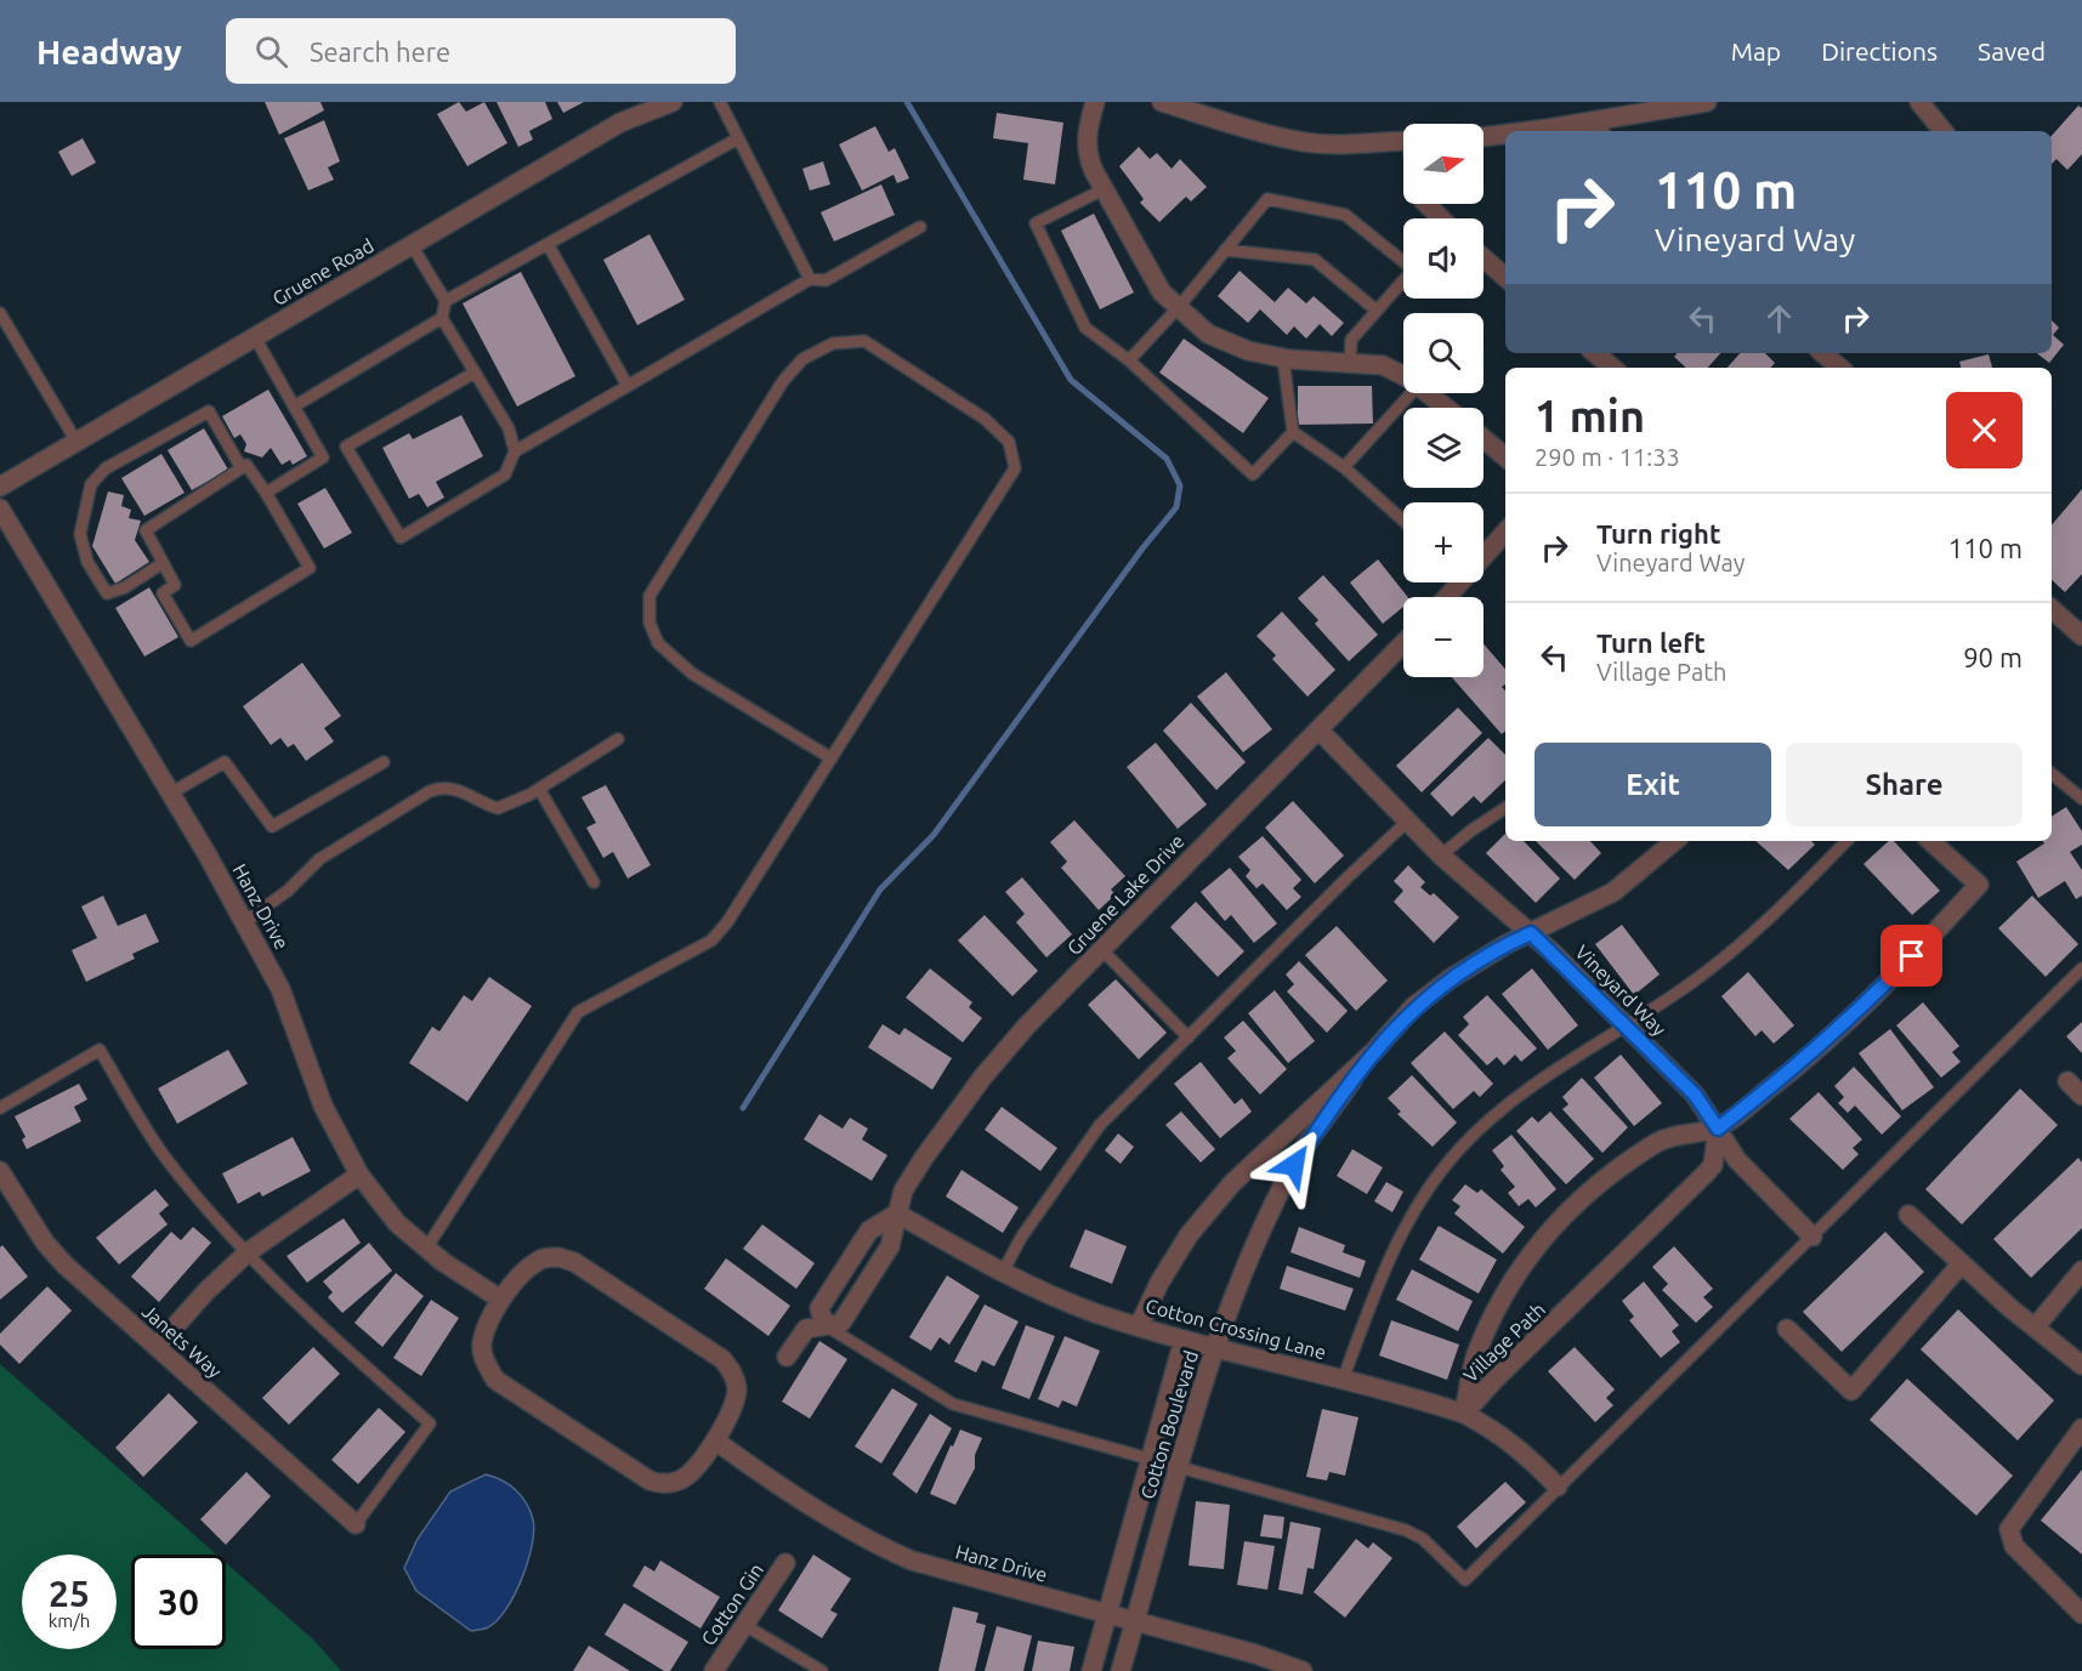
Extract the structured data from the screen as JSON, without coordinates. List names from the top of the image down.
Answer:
{
  "streets": {
    "street": [
      "Gruene Road",
      "Gruene Lake Drive",
      "Hanz Drive",
      "Vineyard Way",
      "Cotton Crossing Lane",
      "Janets Way",
      "Village Path",
      "Cotton Boulevard",
      "Cotton Gin"
    ]
  },
  "crossings": [
    ["Gruene Lake Drive", "Vineyard Way"],
    ["Gruene Lake Drive", "Cotton Crossing Lane"],
    ["Hanz Drive", "Cotton Boulevard"],
    ["Vineyard Way", "Village Path"],
    ["Vineyard Way", "Cotton Boulevard"],
    ["Cotton Crossing Lane", "Village Path"],
    ["Cotton Crossing Lane", "Cotton Boulevard"]
  ],
  "north": "right",
  "page": {
    "header": "Headway",
    "search": "Search here",
    "nav": ["Map", "Directions", "Saved"],
    "map_buttons": ["+", "−"],
    "turn": ["110 m", "Vineyard Way"],
    "heading": ["1 min", "290 m · 11:33"],
    "list": [
      {
        "name": "Turn right",
        "note": "Vineyard Way",
        "value": "110 m"
      },
      {
        "name": "Turn left",
        "note": "Village Path",
        "value": "90 m"
      }
    ],
    "buttons": ["Exit", "Share"],
    "speed": "25 km/h",
    "limit": "30"
  }
}
